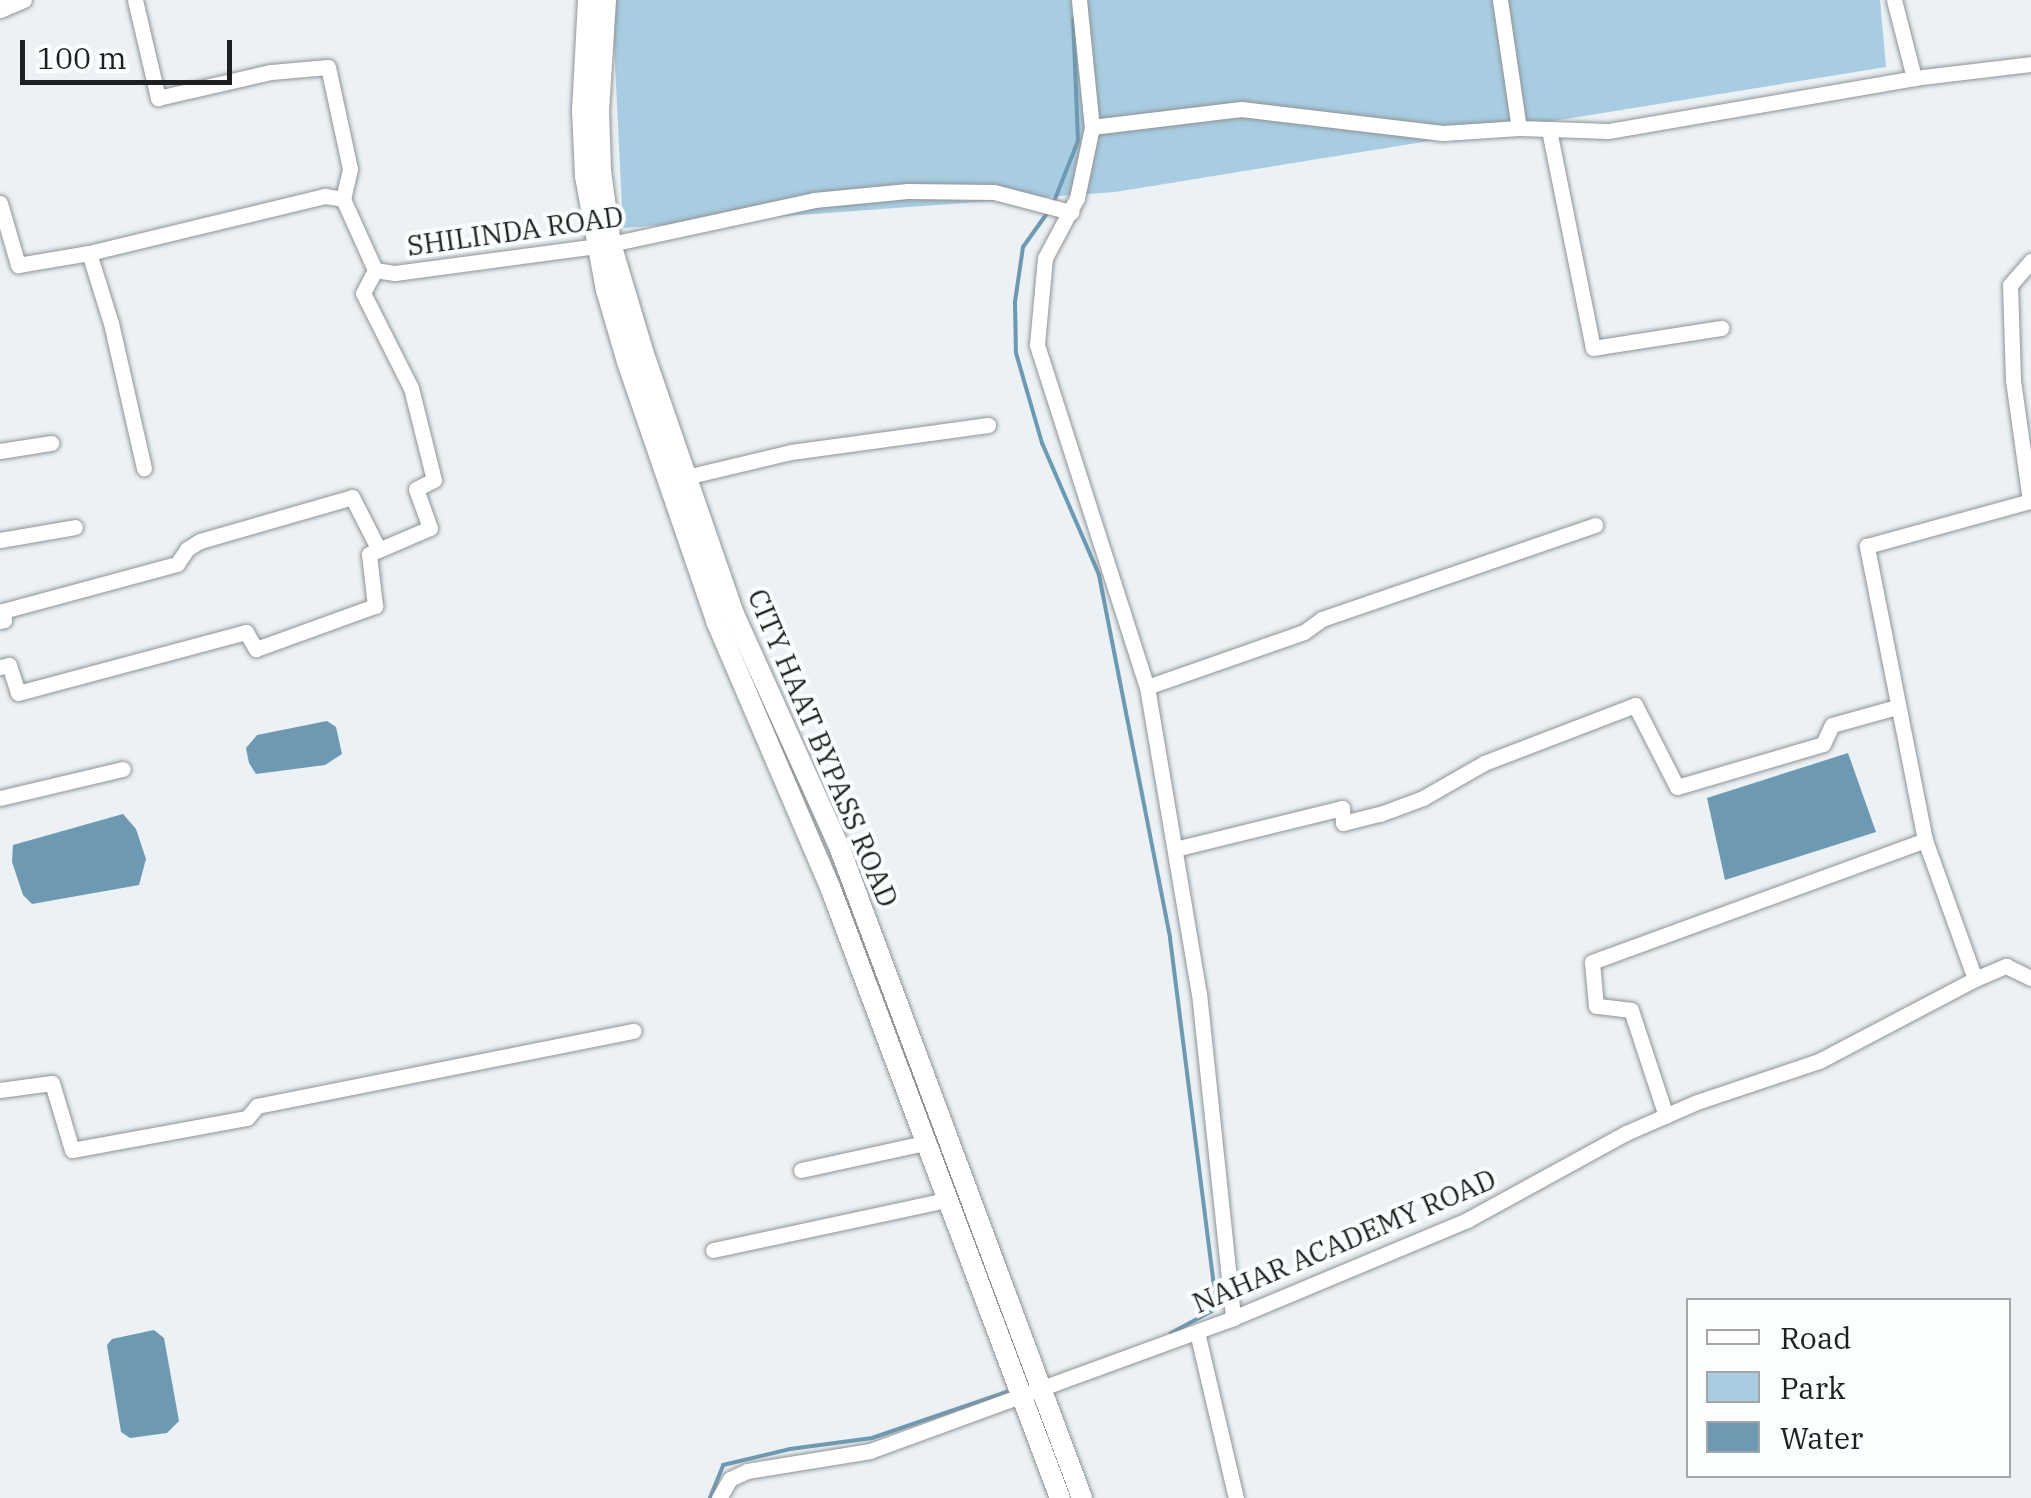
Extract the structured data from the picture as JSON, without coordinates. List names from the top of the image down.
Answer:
{
  "streets": {
    "main road": ["CITY HAAT BYPASS ROAD"],
    "street": ["SHILINDA ROAD", "NAHAR ACADEMY ROAD"]
  },
  "crossings": [
    ["SHILINDA ROAD", "CITY HAAT BYPASS ROAD"],
    ["CITY HAAT BYPASS ROAD", "NAHAR ACADEMY ROAD"]
  ],
  "legend": ["Road", "Park", "Water"],
  "scale_bar": "100 m"
}
